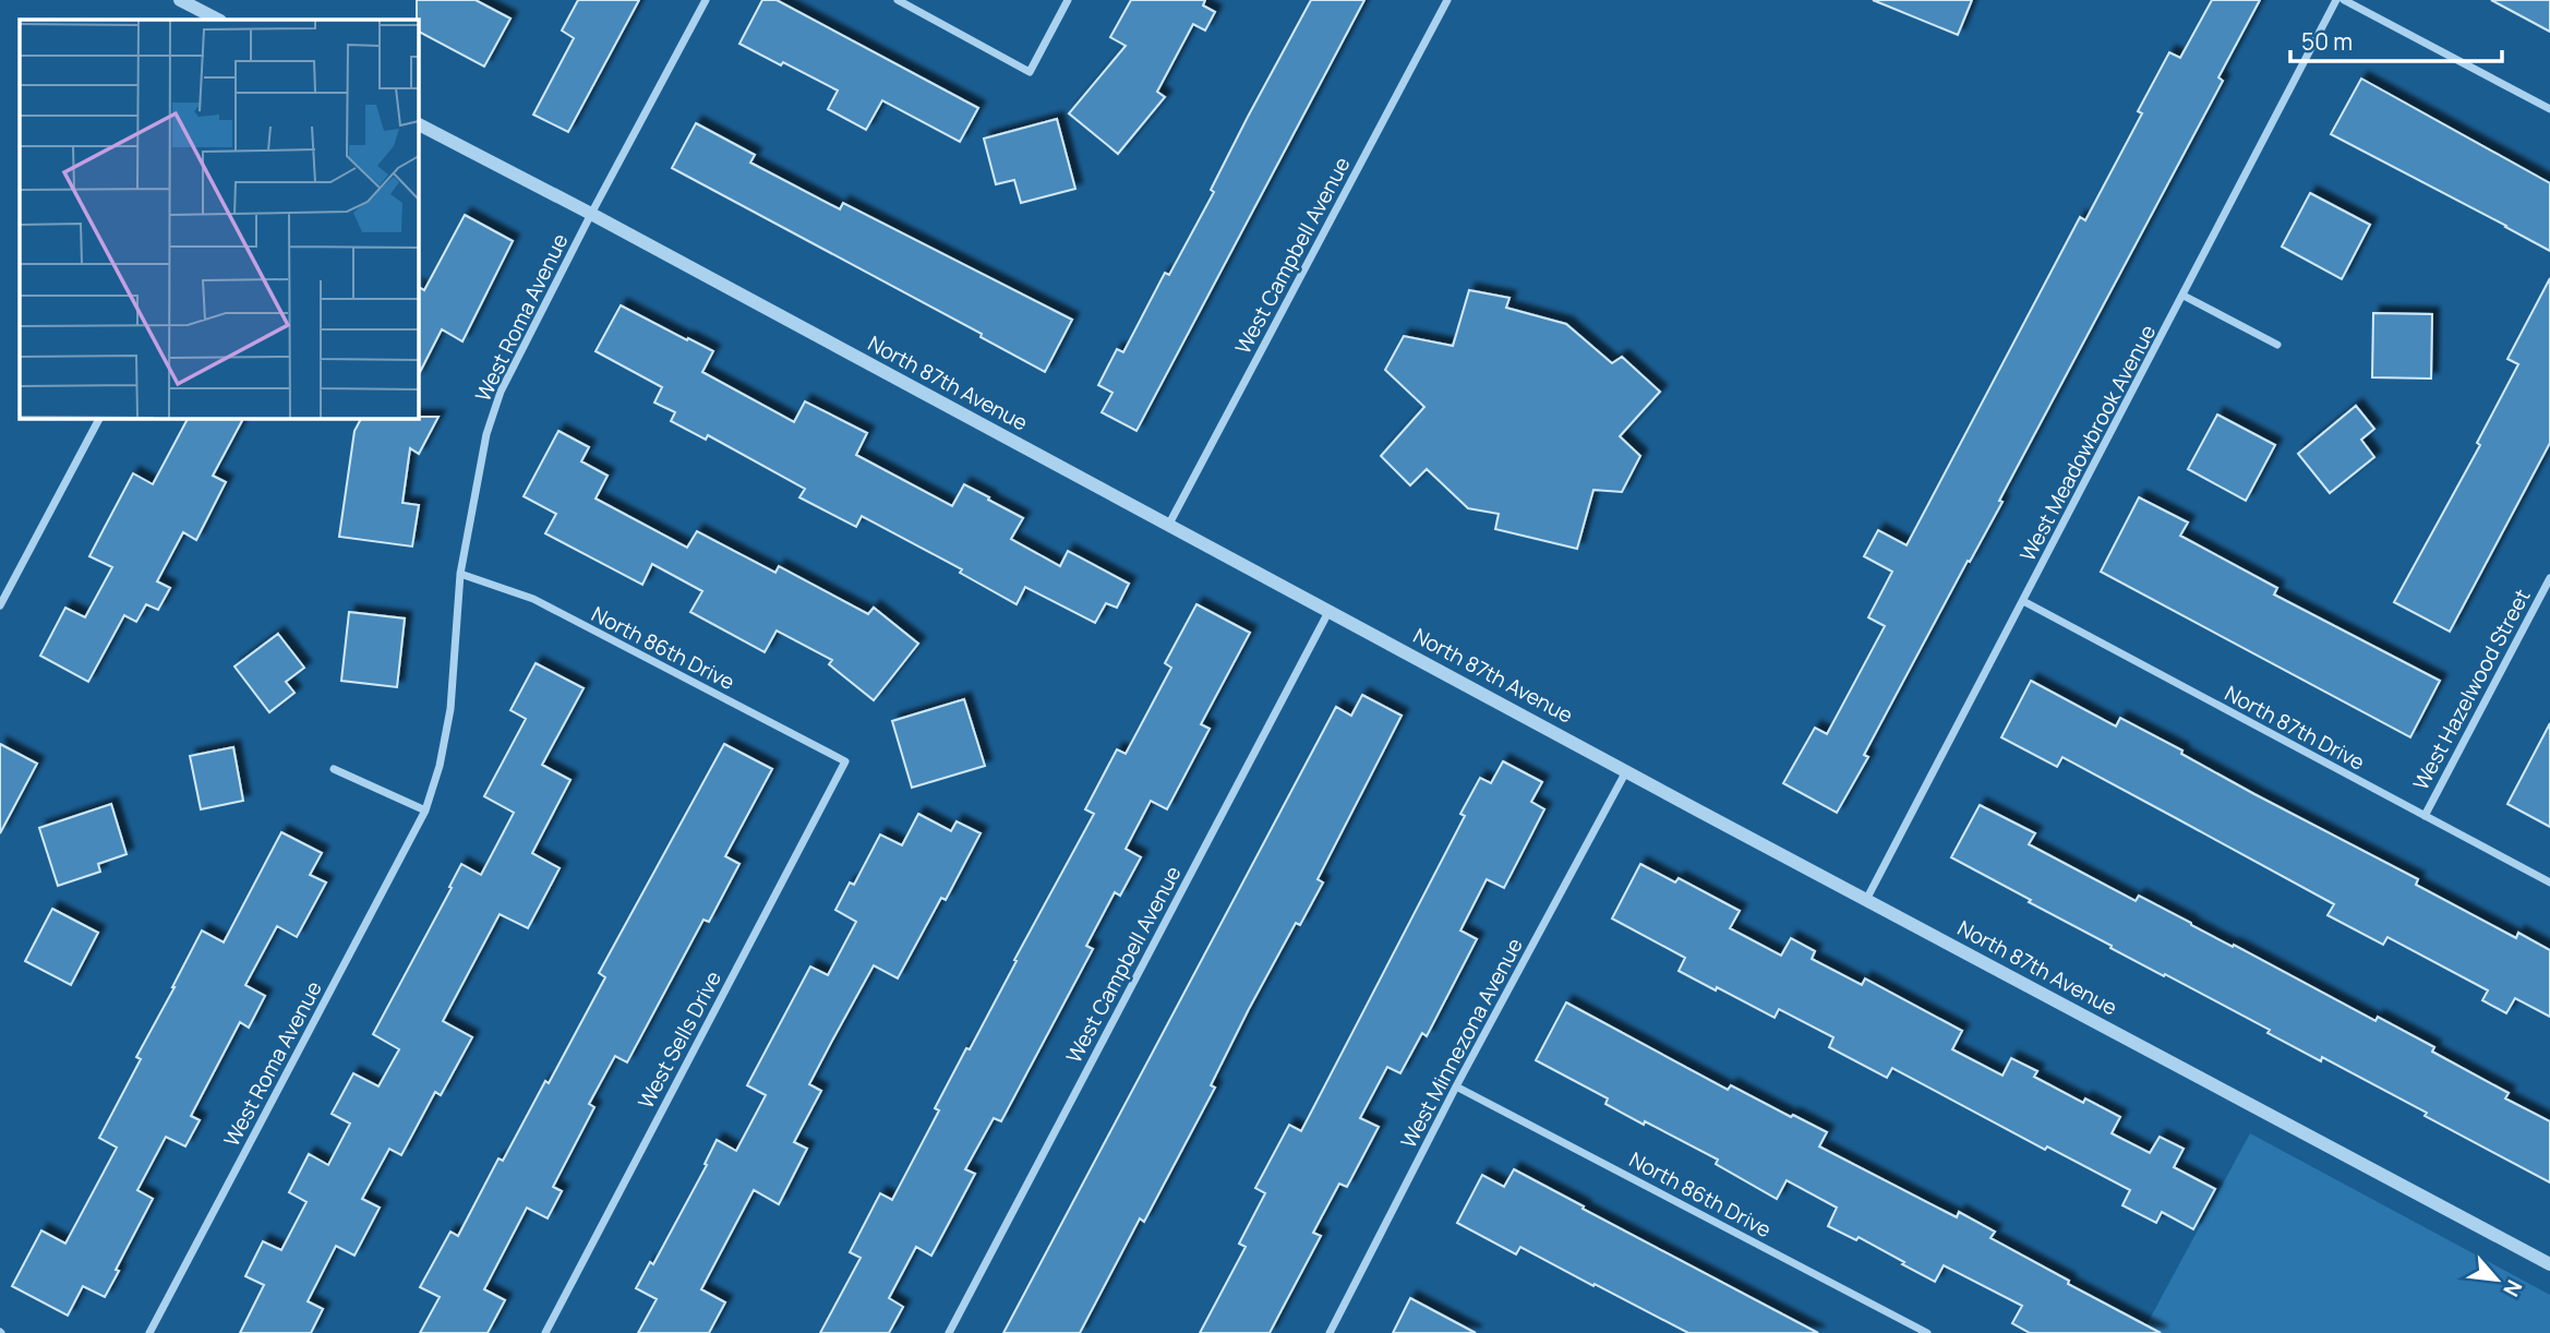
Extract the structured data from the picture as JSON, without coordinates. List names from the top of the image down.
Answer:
{
  "streets": {
    "street": [
      "West Campbell Avenue",
      "West Roma Avenue",
      "North 87th Avenue",
      "West Meadowbrook Avenue",
      "North 86th Drive",
      "West Hazelwood Street",
      "North 87th Drive",
      "West Sells Drive",
      "West Minnezona Avenue"
    ]
  },
  "crossings": [
    ["West Campbell Avenue", "North 87th Avenue"],
    ["West Roma Avenue", "North 87th Avenue"],
    ["West Roma Avenue", "North 86th Drive"],
    ["North 87th Avenue", "West Meadowbrook Avenue"],
    ["North 87th Avenue", "West Minnezona Avenue"],
    ["West Meadowbrook Avenue", "North 87th Drive"],
    ["North 86th Drive", "West Sells Drive"],
    ["North 86th Drive", "West Minnezona Avenue"],
    ["West Hazelwood Street", "North 87th Drive"]
  ],
  "scale_bar": "50 m",
  "north": "bottom right"
}
